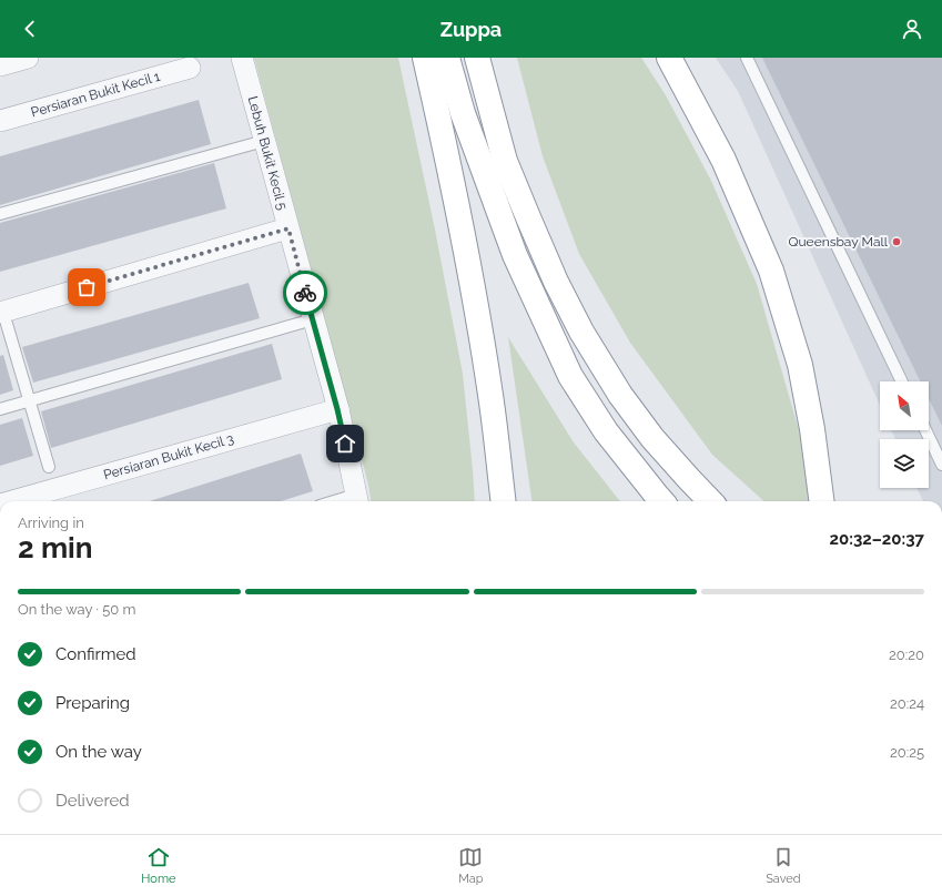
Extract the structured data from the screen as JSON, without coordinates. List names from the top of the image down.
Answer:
{
  "streets": {
    "street": ["Persiaran Bukit Kecil 1", "Lebuh Bukit Kecil 5", "Persiaran Bukit Kecil 3"]
  },
  "crossings": [
    ["Lebuh Bukit Kecil 5", "Persiaran Bukit Kecil 3"]
  ],
  "places": ["Queensbay Mall"],
  "north": "top left",
  "page": {
    "header": "Zuppa",
    "heading": ["2 min", "Arriving in", "20:32–20:37"],
    "bar": "On the way · 50 m",
    "list": [
      ["Confirmed", "20:20"],
      ["Preparing", "20:24"],
      ["On the way", "20:25"],
      "Delivered"
    ],
    "tabs": ["Home", "Map", "Saved"]
  }
}
